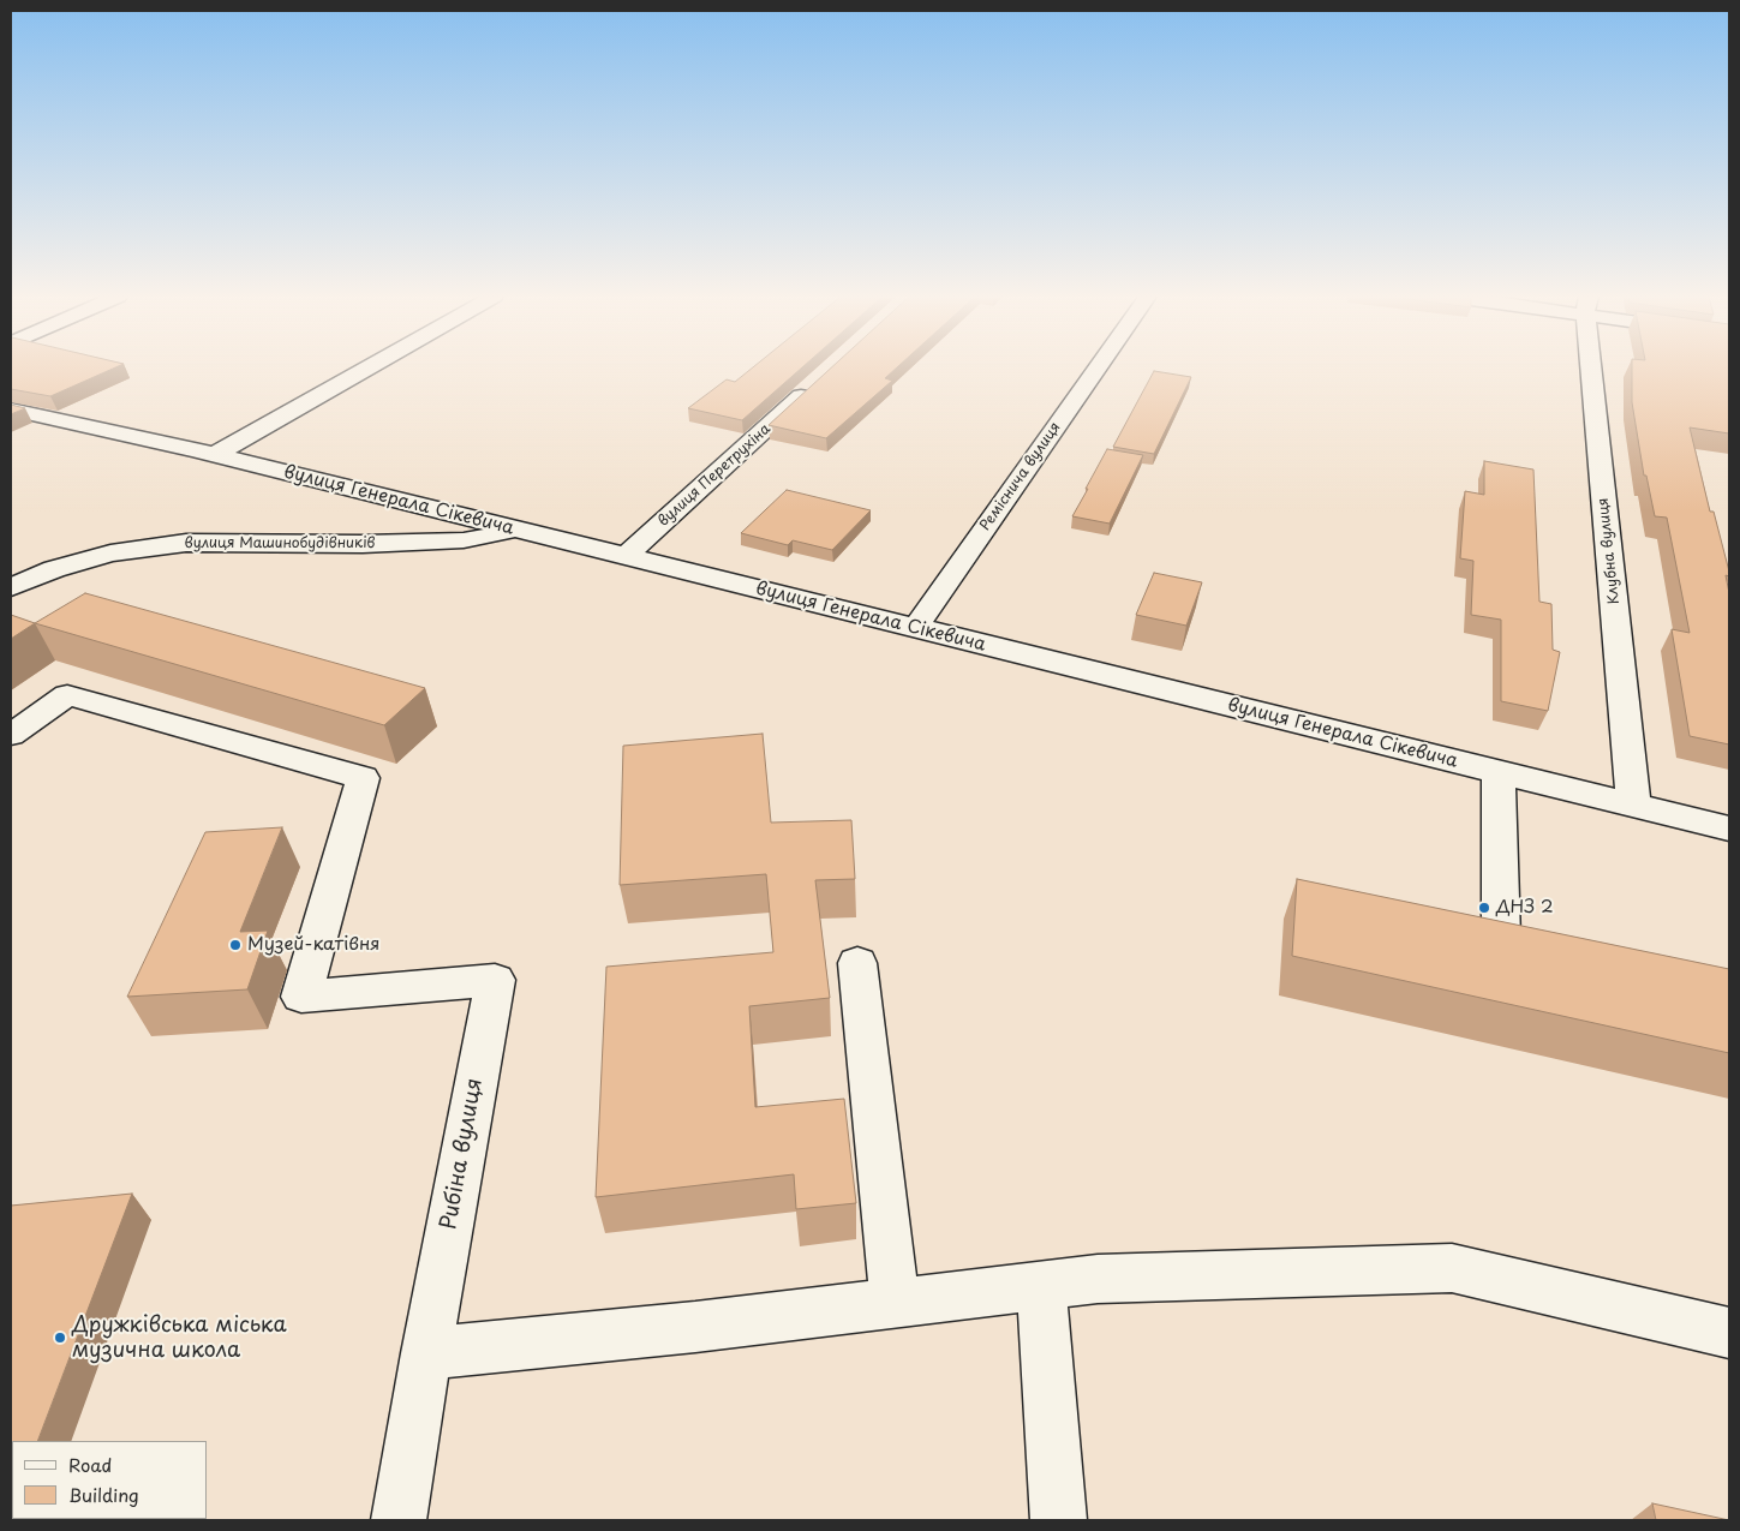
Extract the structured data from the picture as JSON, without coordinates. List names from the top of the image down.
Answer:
{
  "streets": {
    "street": [
      "вулиця Перетрухіна",
      "Реміснича вулиця",
      "вулиця Генерала Сікевича",
      "вулиця Машинобудівників",
      "Клубна вулиця",
      "Рибіна вулиця"
    ]
  },
  "crossings": [
    ["вулиця Перетрухіна", "вулиця Генерала Сікевича"],
    ["Реміснича вулиця", "вулиця Генерала Сікевича"],
    ["вулиця Генерала Сікевича", "вулиця Машинобудівників"],
    ["вулиця Генерала Сікевича", "Клубна вулиця"]
  ],
  "places": ["ДНЗ 2", "Музей-катівня", "Дружківська міська музична школа"],
  "legend": ["Road", "Building"]
}
